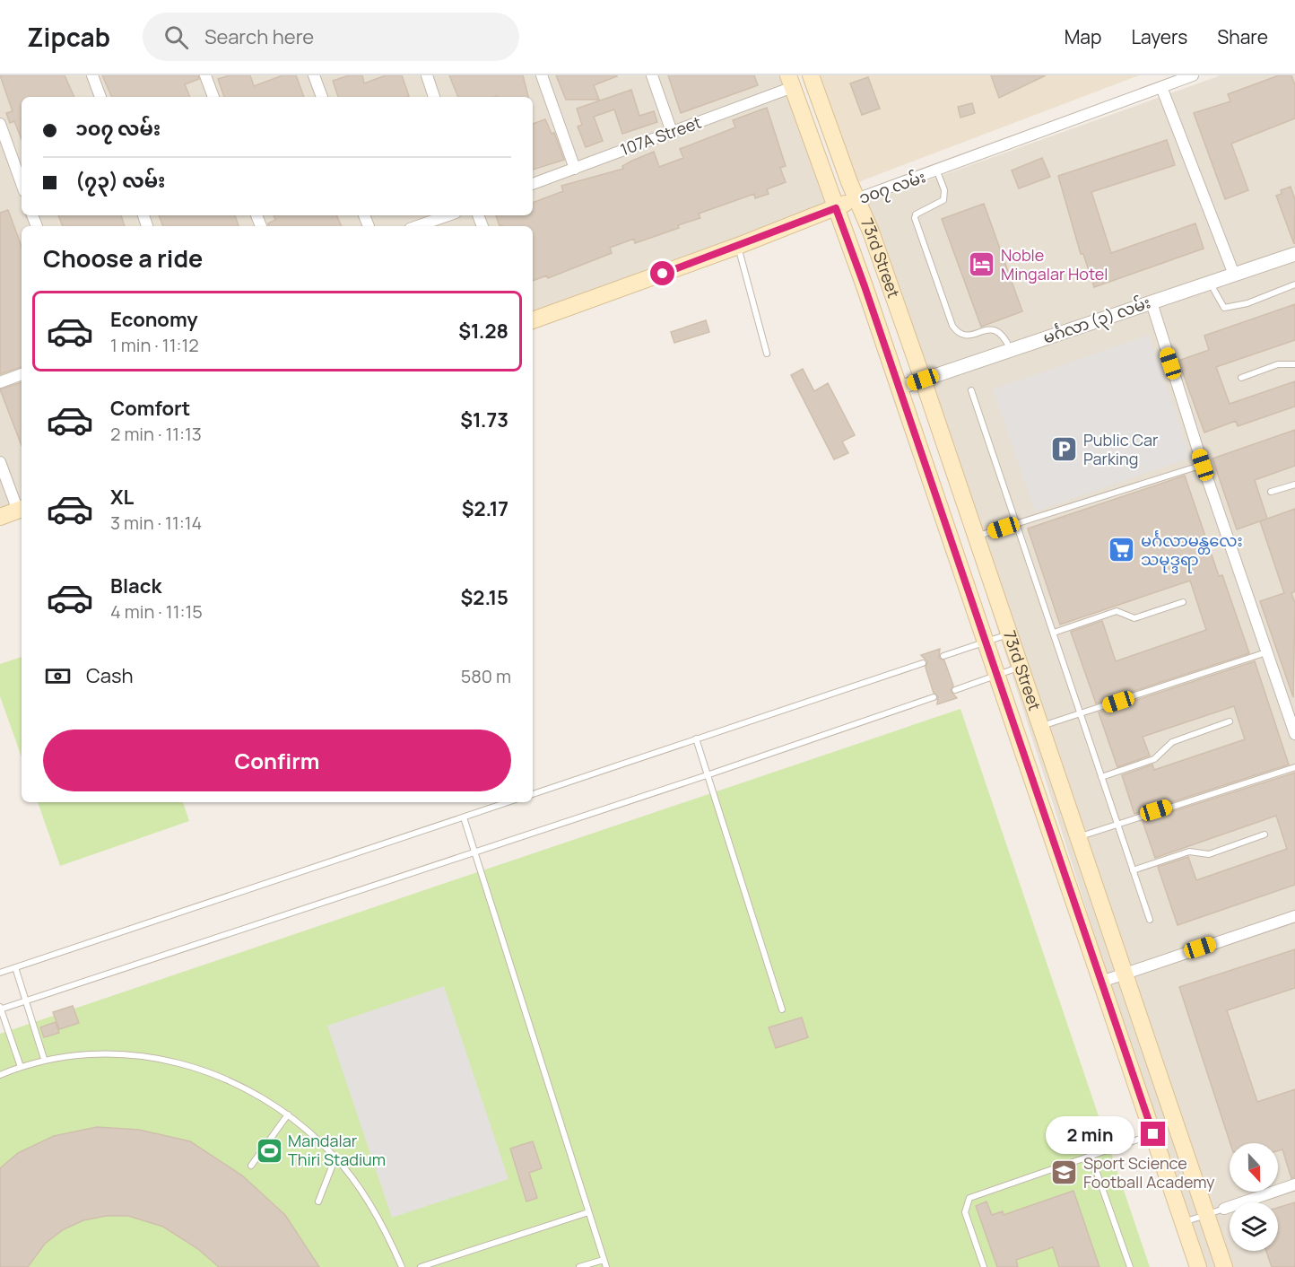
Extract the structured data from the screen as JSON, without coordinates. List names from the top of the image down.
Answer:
{
  "streets": {
    "main road": ["၁၀၇ လမ်း", "73rd Street"],
    "street": ["107A Street", "မင်္ဂလာ (၃) လမ်း"]
  },
  "crossings": [
    ["၁၀၇ လမ်း", "73rd Street"],
    ["73rd Street", "မင်္ဂလာ (၃) လမ်း"]
  ],
  "places": {
    "hotel": ["Noble Mingalar Hotel"],
    "parking": ["Public Car Parking"],
    "supermarket": ["မင်္ဂလာမန္တလေး သမုဒ္ဒရာ"],
    "sports": ["Mandalar Thiri Stadium"],
    "school or university": ["Sport Science Football Academy"]
  },
  "north": "bottom",
  "page": {
    "header": "Zipcab",
    "search": "Search here",
    "nav": ["Map", "Layers", "Share"],
    "banner": ["၁၀၇ လမ်း", "(၇၃) လမ်း"],
    "heading": "Choose a ride",
    "list": [
      {
        "name": "Economy",
        "note": "1 min · 11:12",
        "value": "$1.28"
      },
      {
        "name": "Comfort",
        "note": "2 min · 11:13",
        "value": "$1.73"
      },
      {
        "name": "XL",
        "note": "3 min · 11:14",
        "value": "$2.17"
      },
      {
        "name": "Black",
        "note": "4 min · 11:15",
        "value": "$2.15"
      }
    ],
    "pay": ["Cash", "580 m"],
    "buttons": "Confirm",
    "bubble": "2 min"
  }
}
